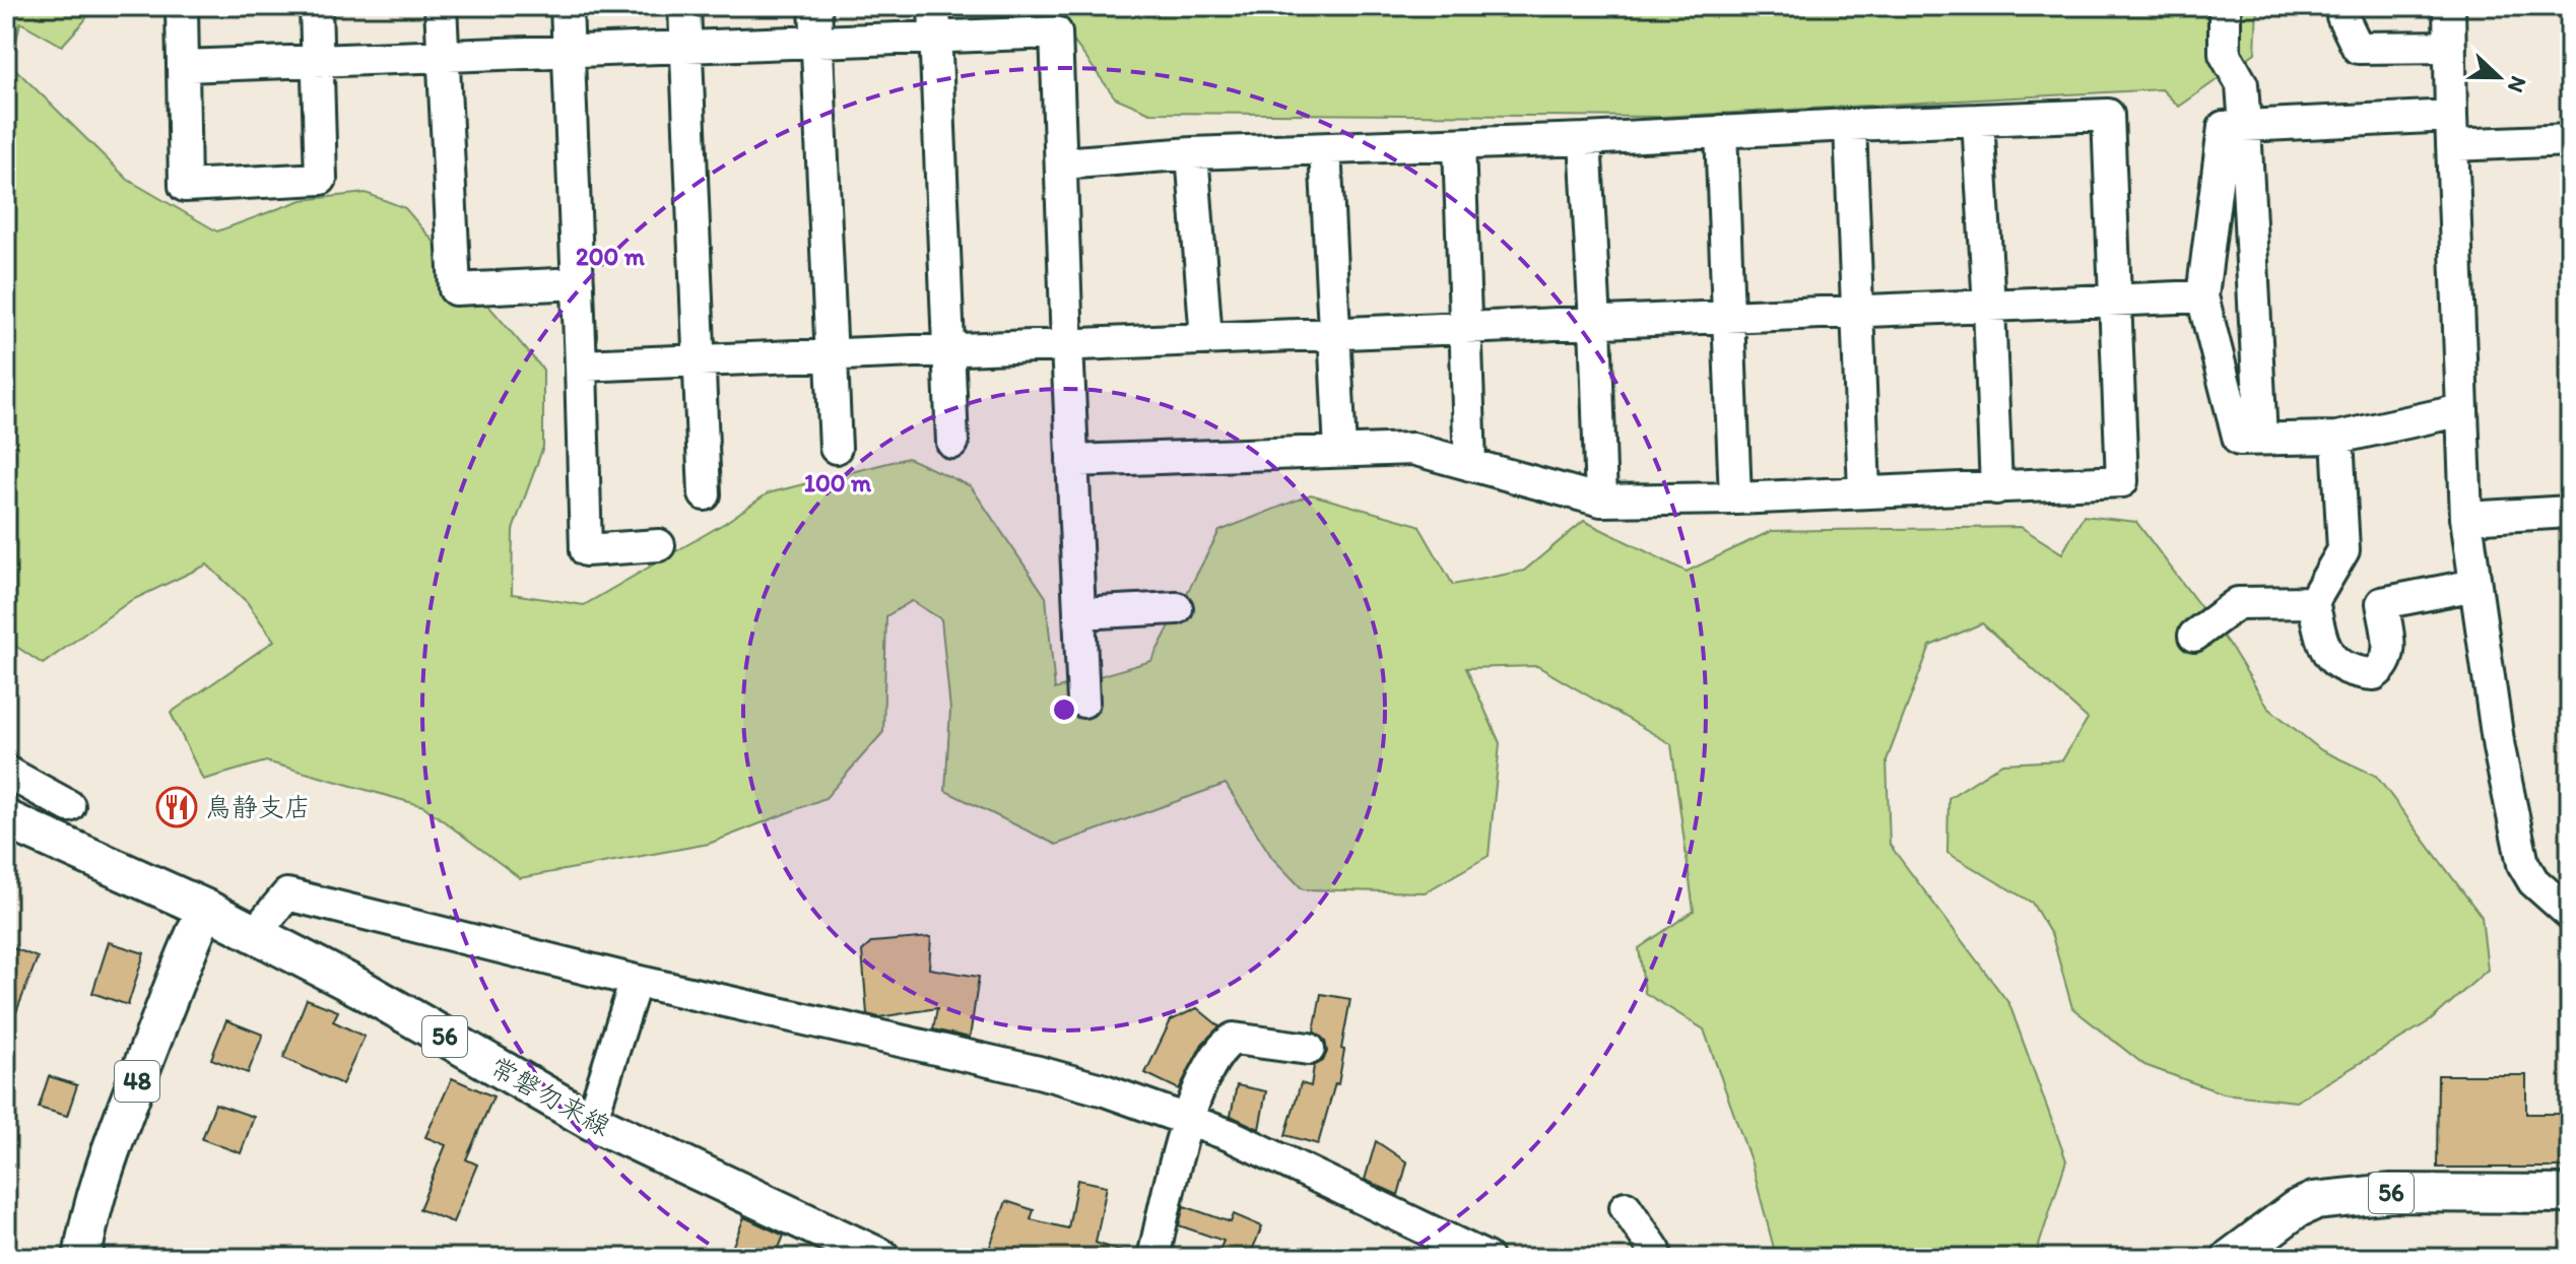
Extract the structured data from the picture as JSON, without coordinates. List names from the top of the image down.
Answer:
{
  "streets": {
    "main road": ["56", "48", "常磐勿来線"]
  },
  "crossings": [
    ["48", "常磐勿来線"]
  ],
  "places": {
    "restaurant": ["鳥静支店"]
  },
  "north": "right",
  "rings": ["200 m", "100 m"]
}
